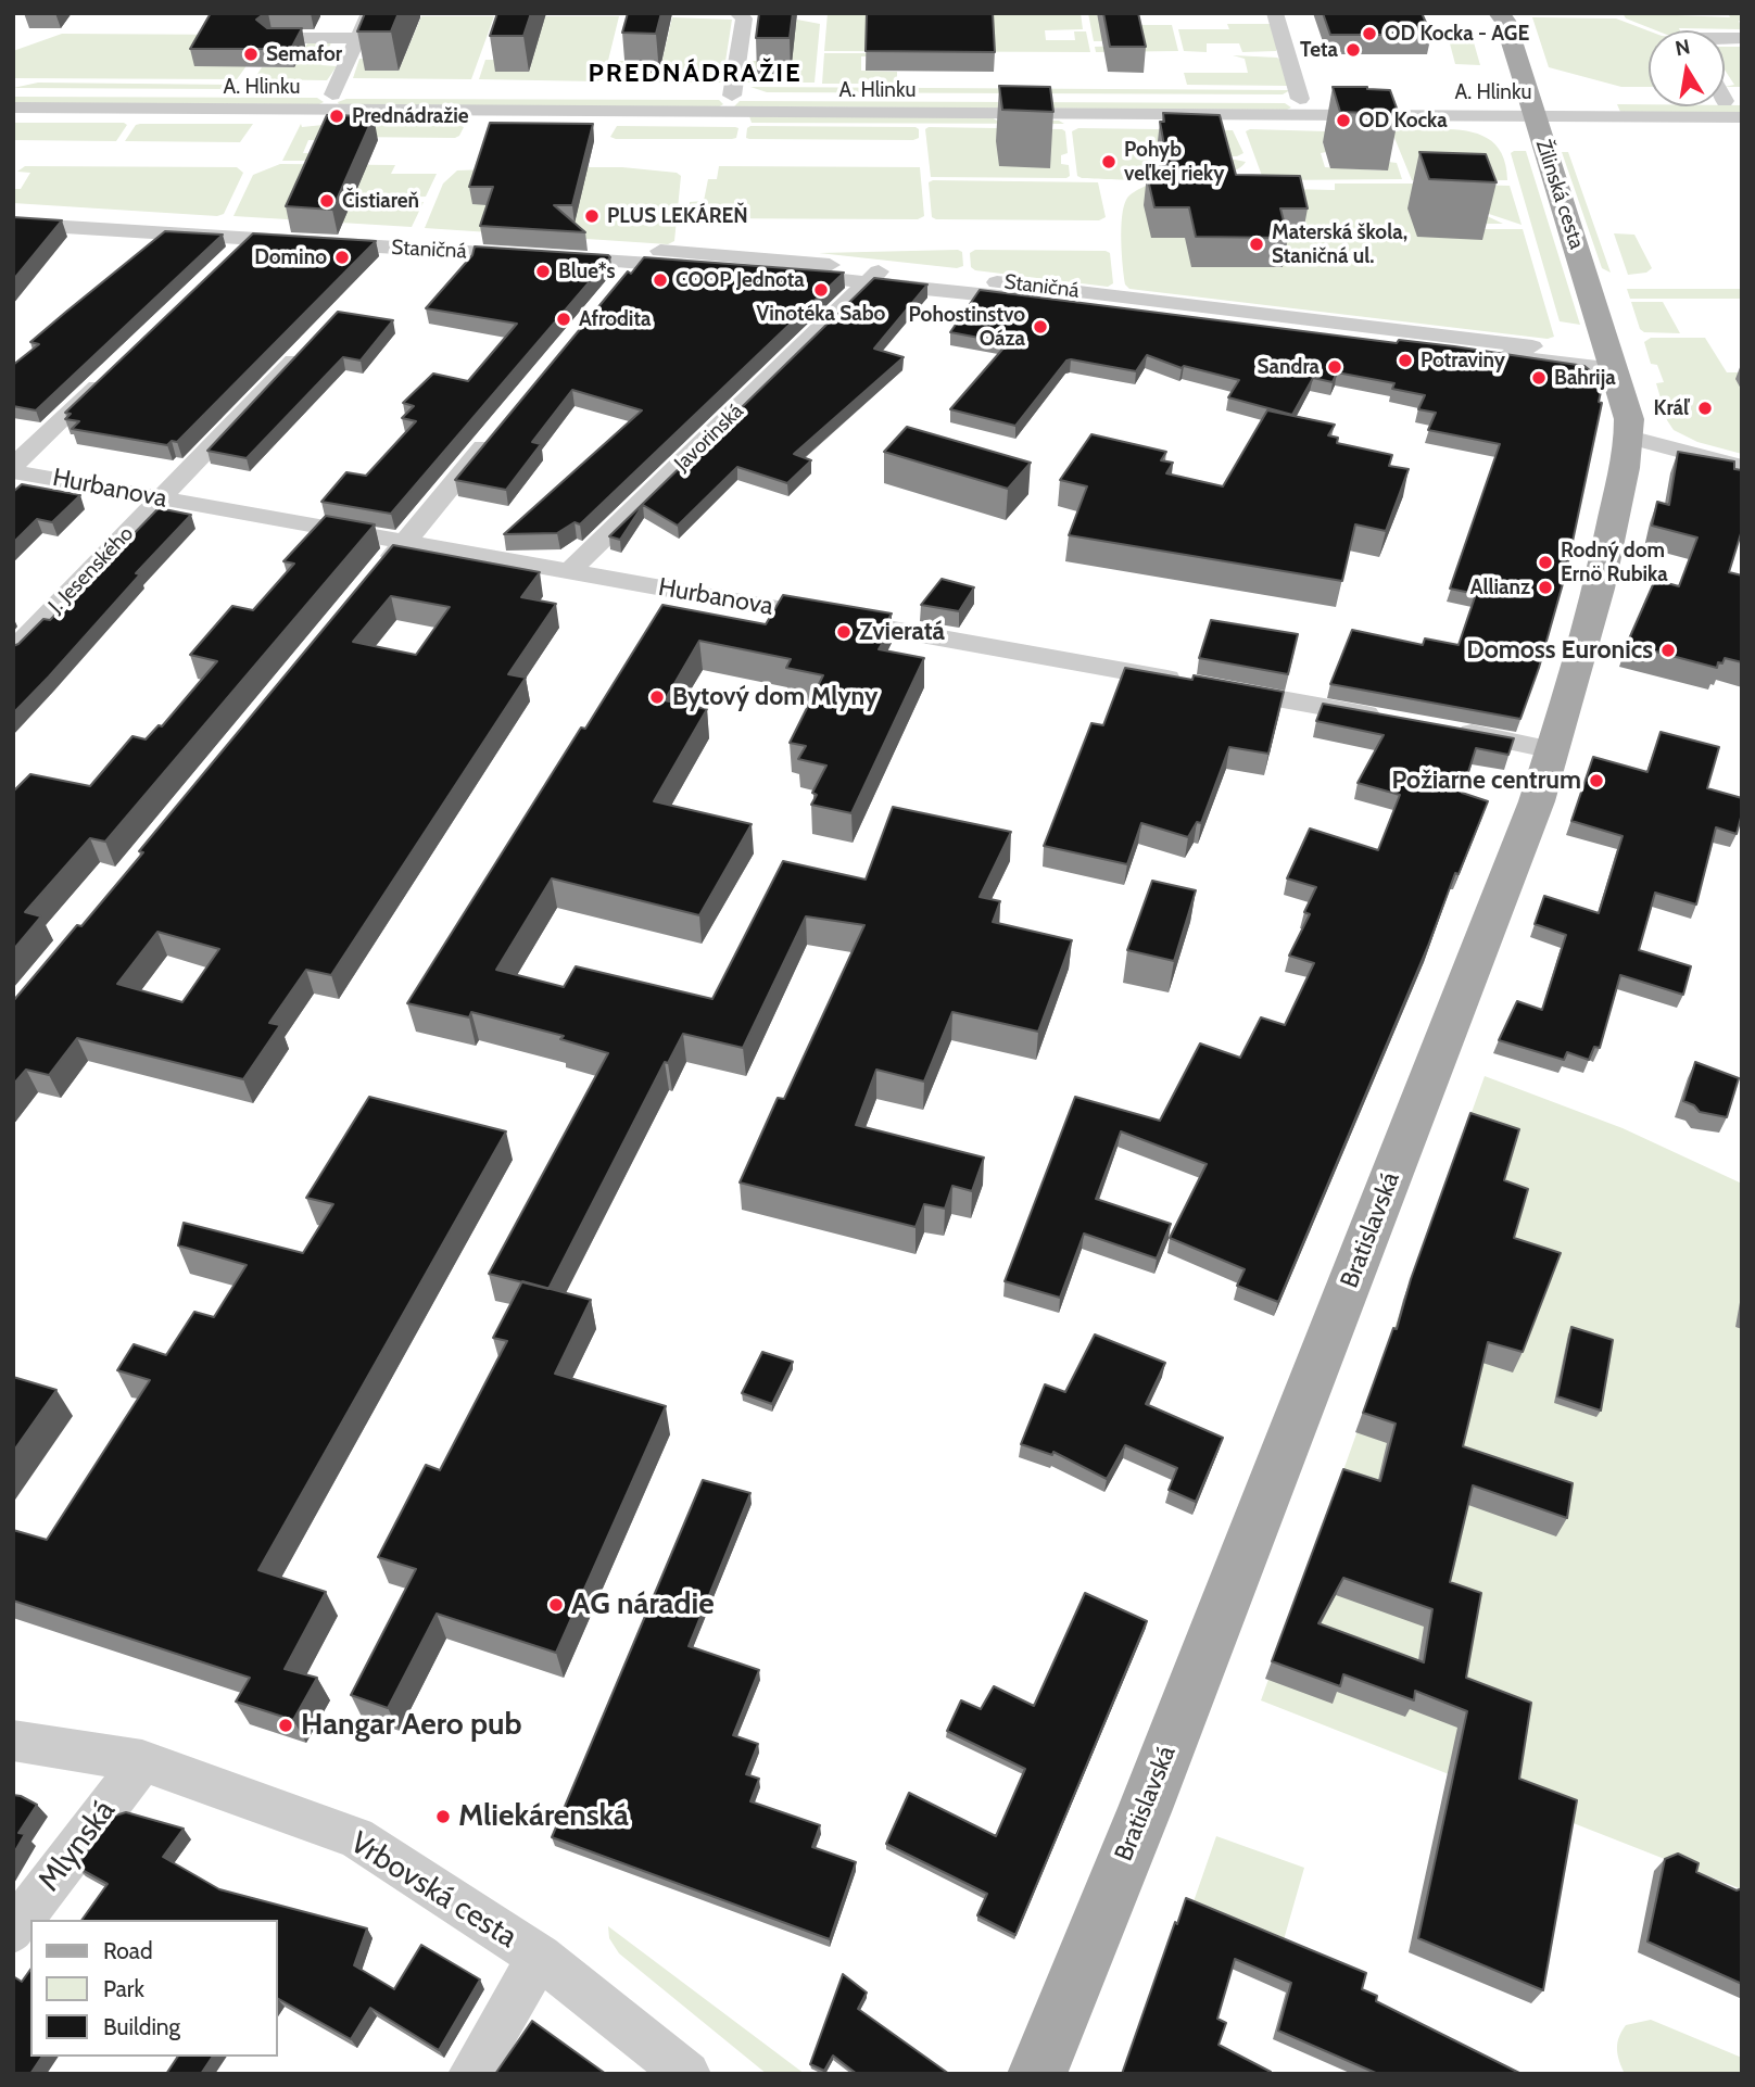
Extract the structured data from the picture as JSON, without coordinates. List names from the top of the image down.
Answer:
{
  "streets": {
    "main road": ["Žilinská cesta", "Bratislavská"],
    "street": [
      "A. Hlinku",
      "Staničná",
      "Javorinská",
      "Hurbanova",
      "J. Jesenského",
      "Mlynská",
      "Vrbovská cesta"
    ]
  },
  "crossings": [
    ["A. Hlinku", "Žilinská cesta"],
    ["Žilinská cesta", "Staničná"],
    ["Žilinská cesta", "Bratislavská"],
    ["Staničná", "Javorinská"],
    ["Staničná", "Bratislavská"],
    ["Javorinská", "Hurbanova"],
    ["Hurbanova", "J. Jesenského"],
    ["Mlynská", "Vrbovská cesta"]
  ],
  "districts": ["PREDNÁDRAŽIE"],
  "places": [
    "OD Kocka - AGE",
    "Teta",
    "Semafor",
    "Prednádražie",
    "OD Kocka",
    "Pohyb veľkej rieky",
    "Čistiareň",
    "PLUS LEKÁREŇ",
    "Materská škola, Staničná ul.",
    "Domino",
    "Blue*s",
    "COOP Jednota",
    "Vinotéka Sabo",
    "Afrodita",
    "Pohostinstvo Oáza",
    "Potraviny",
    "Sandra",
    "Bahrija",
    "Kráľ",
    "Rodný dom Ernö Rubika",
    "Allianz",
    "Zvieratá",
    "Domoss Euronics",
    "Bytový dom Mlyny",
    "Požiarne centrum",
    "AG náradie",
    "Hangar Aero pub",
    "Mliekárenská"
  ],
  "legend": ["Road", "Park", "Building"],
  "north": "top"
}
